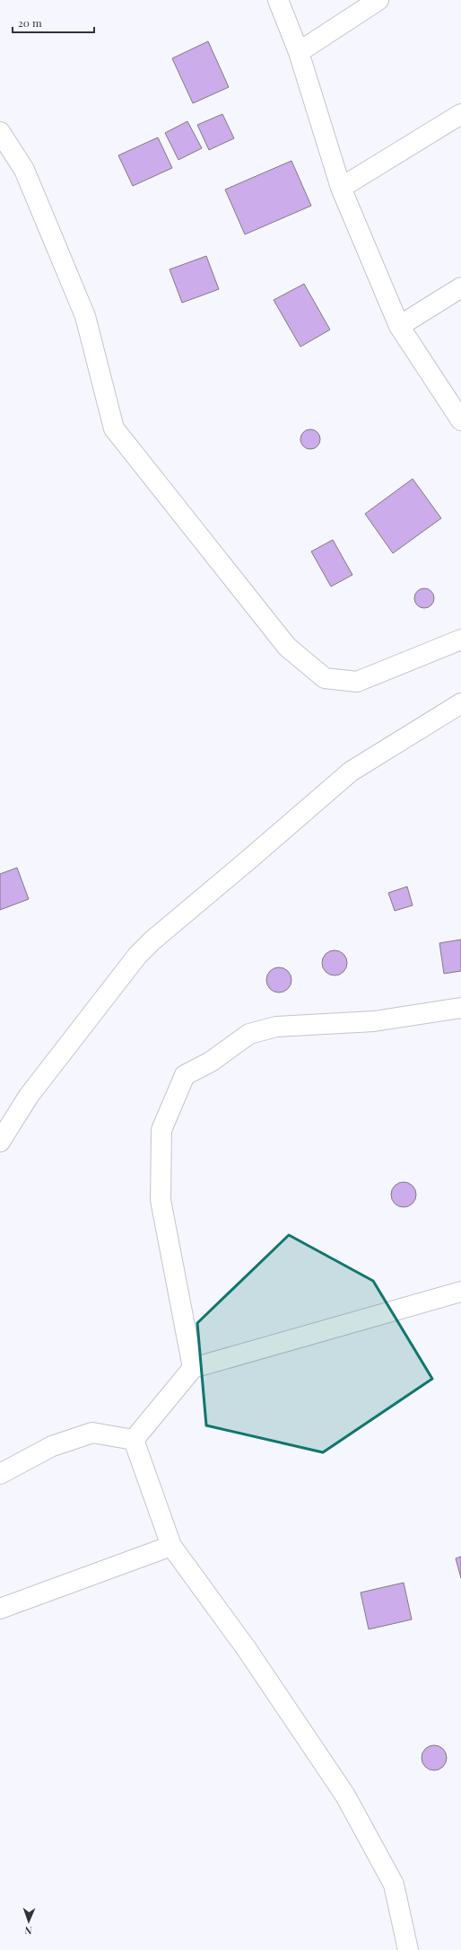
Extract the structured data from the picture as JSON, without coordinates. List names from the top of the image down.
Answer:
{
  "scale_bar": "20 m",
  "north": "bottom"
}
